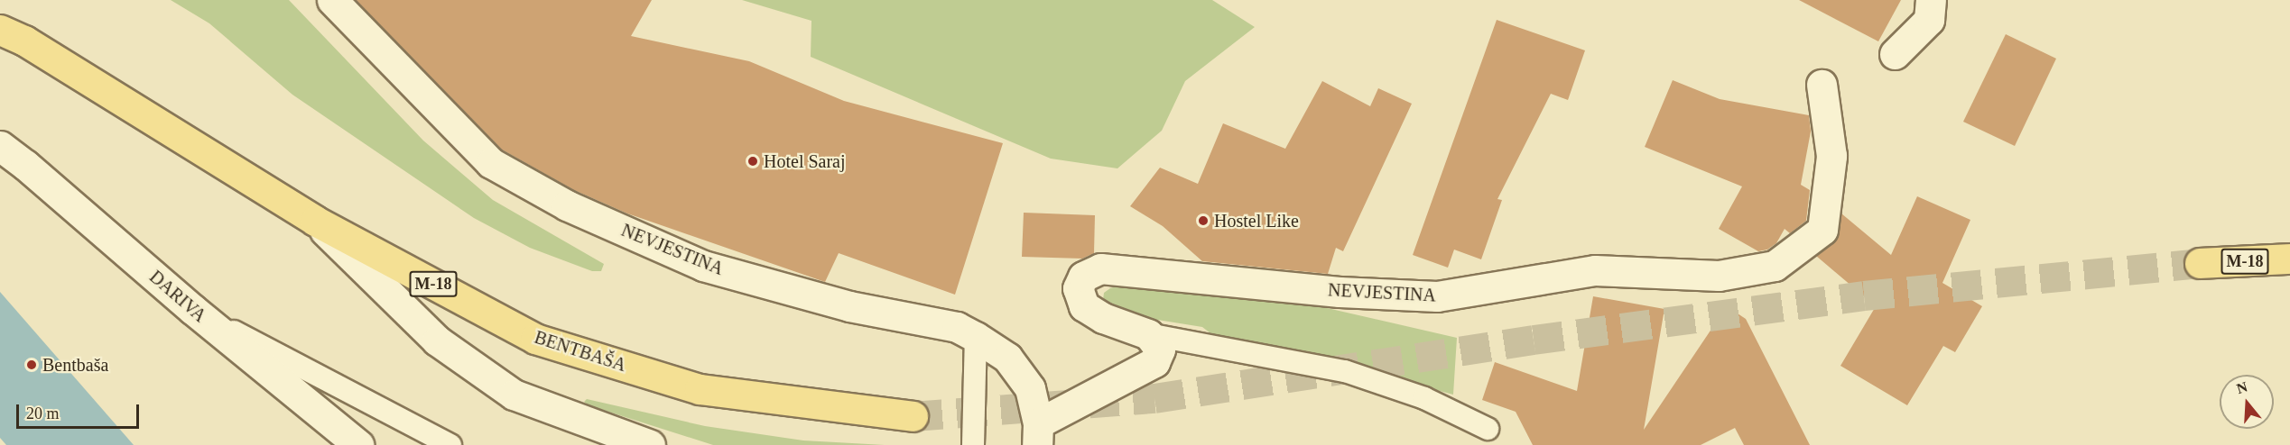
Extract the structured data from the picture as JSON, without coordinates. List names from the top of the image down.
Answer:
{
  "streets": {
    "main road": ["M-18", "BENTBAŠA"],
    "street": ["NEVJESTINA", "DARIVA"]
  },
  "places": ["Hotel Saraj", "Hostel Like", "Bentbaša"],
  "scale_bar": "20 m",
  "north": "top"
}
